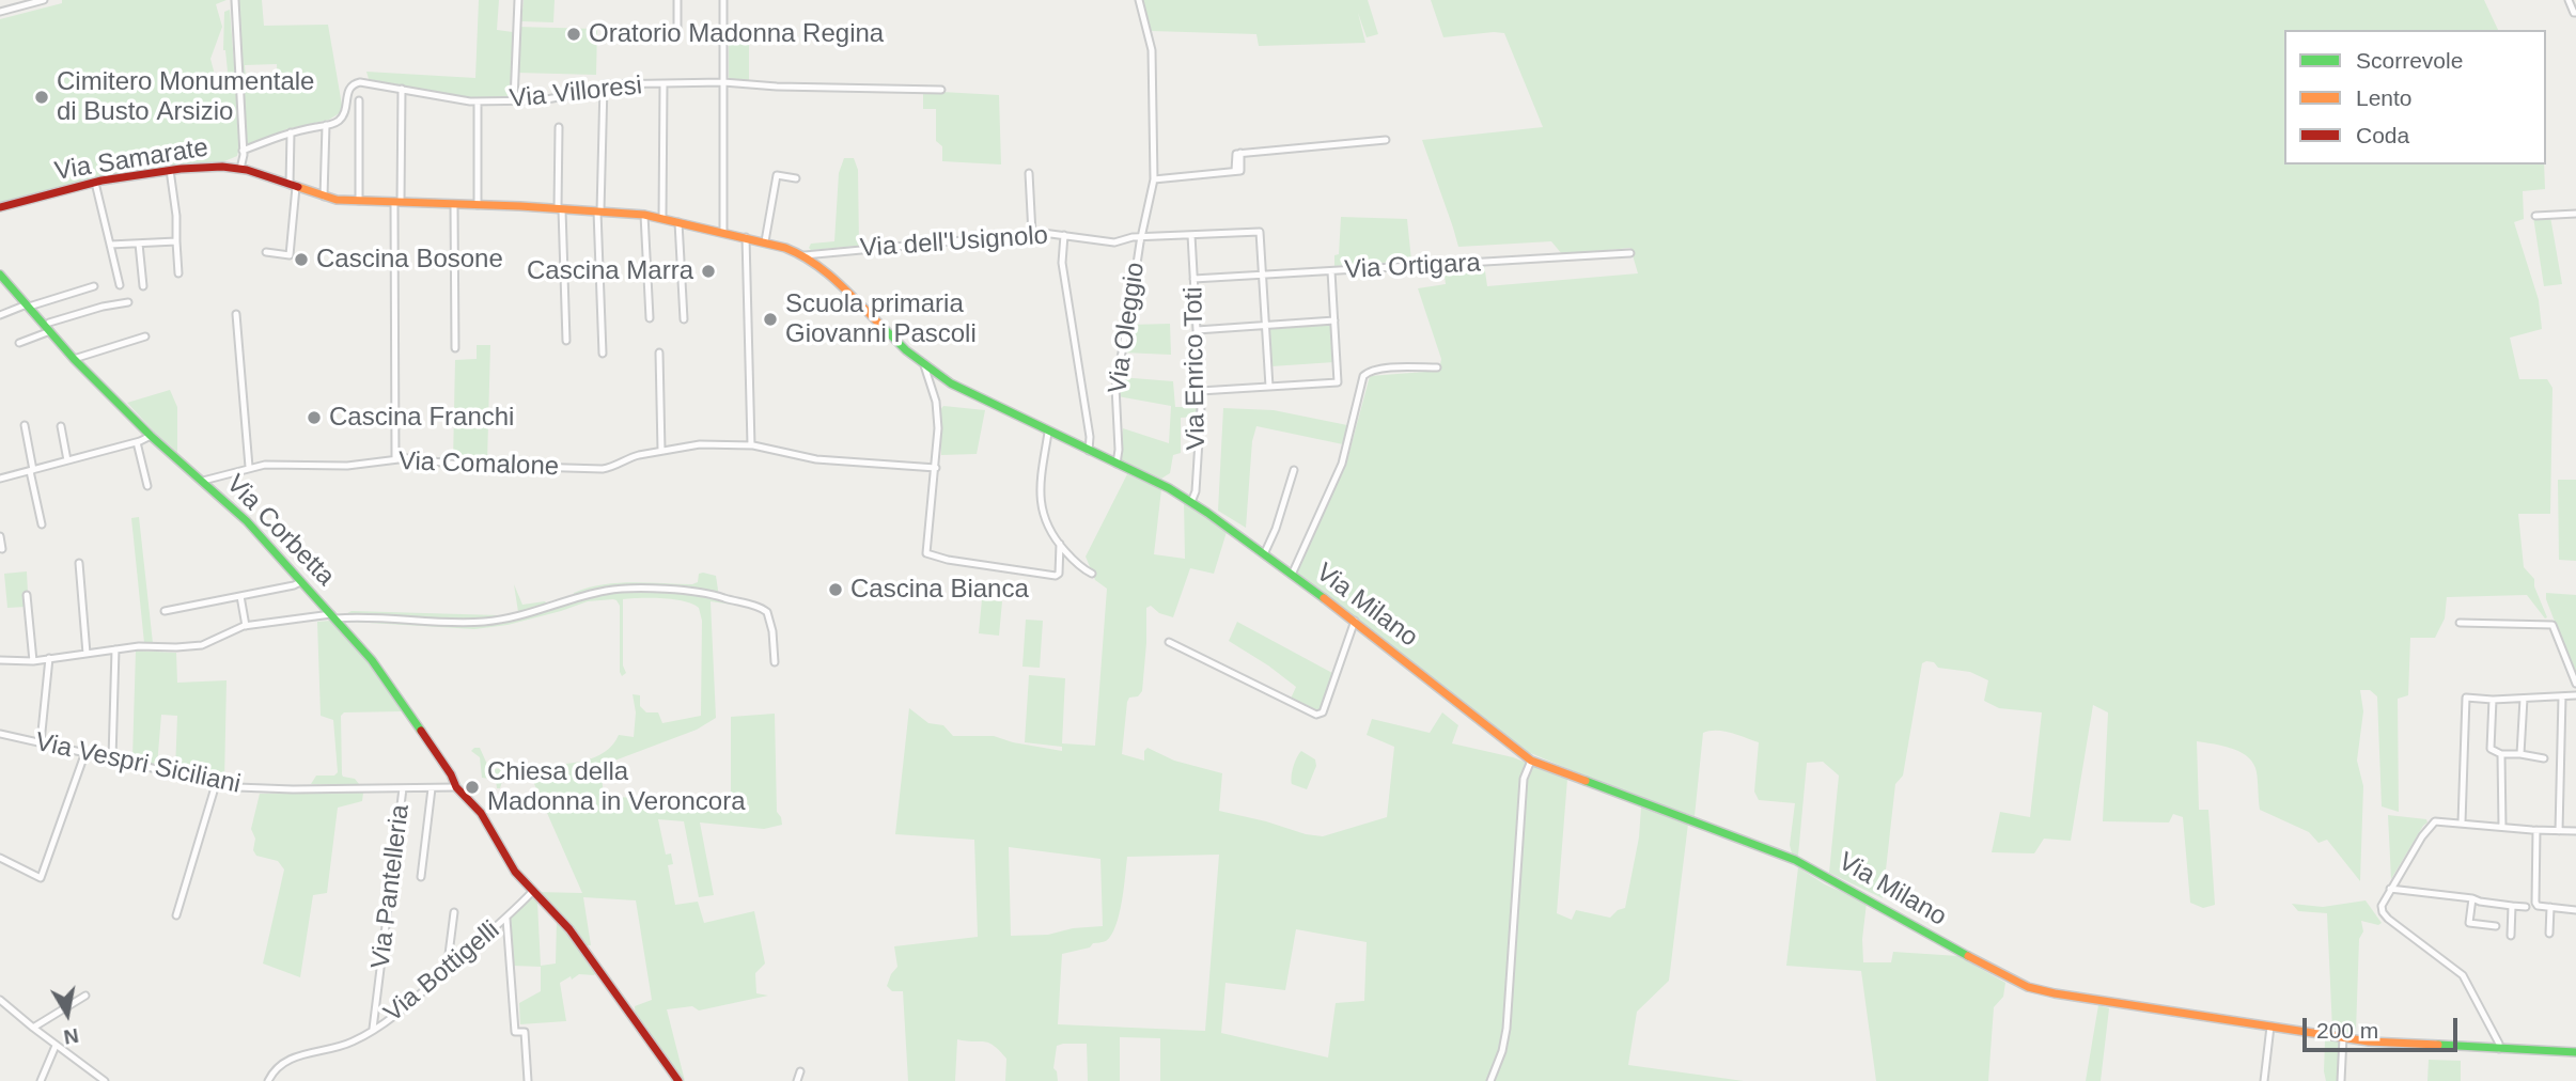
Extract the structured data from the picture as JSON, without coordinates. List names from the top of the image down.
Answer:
{
  "streets": {
    "street": [
      "Via Villoresi",
      "Via Samarate",
      "Via dell'Usignolo",
      "Via Ortigara",
      "Via Oleggio",
      "Via Enrico Toti",
      "Via Comalone",
      "Via Corbetta",
      "Via Milano",
      "Via Vespri Siciliani",
      "Via Pantelleria",
      "Via Bottigelli"
    ]
  },
  "crossings": [
    ["Via Samarate", "Via dell'Usignolo"],
    ["Via Samarate", "Via Oleggio"],
    ["Via Samarate", "Via Milano"],
    ["Via dell'Usignolo", "Via Ortigara"],
    ["Via dell'Usignolo", "Via Oleggio"],
    ["Via dell'Usignolo", "Via Enrico Toti"],
    ["Via Ortigara", "Via Enrico Toti"],
    ["Via Enrico Toti", "Via Milano"],
    ["Via Comalone", "Via Corbetta"],
    ["Via Corbetta", "Via Vespri Siciliani"],
    ["Via Corbetta", "Via Bottigelli"],
    ["Via Vespri Siciliani", "Via Pantelleria"],
    ["Via Pantelleria", "Via Bottigelli"]
  ],
  "places": [
    "Oratorio Madonna Regina",
    "Cimitero Monumentale di Busto Arsizio",
    "Cascina Bosone",
    "Cascina Marra",
    "Scuola primaria Giovanni Pascoli",
    "Cascina Franchi",
    "Cascina Bianca",
    "Chiesa della Madonna in Veroncora"
  ],
  "legend": ["Scorrevole", "Lento", "Coda"],
  "scale_bar": "200 m",
  "north": "bottom"
}
